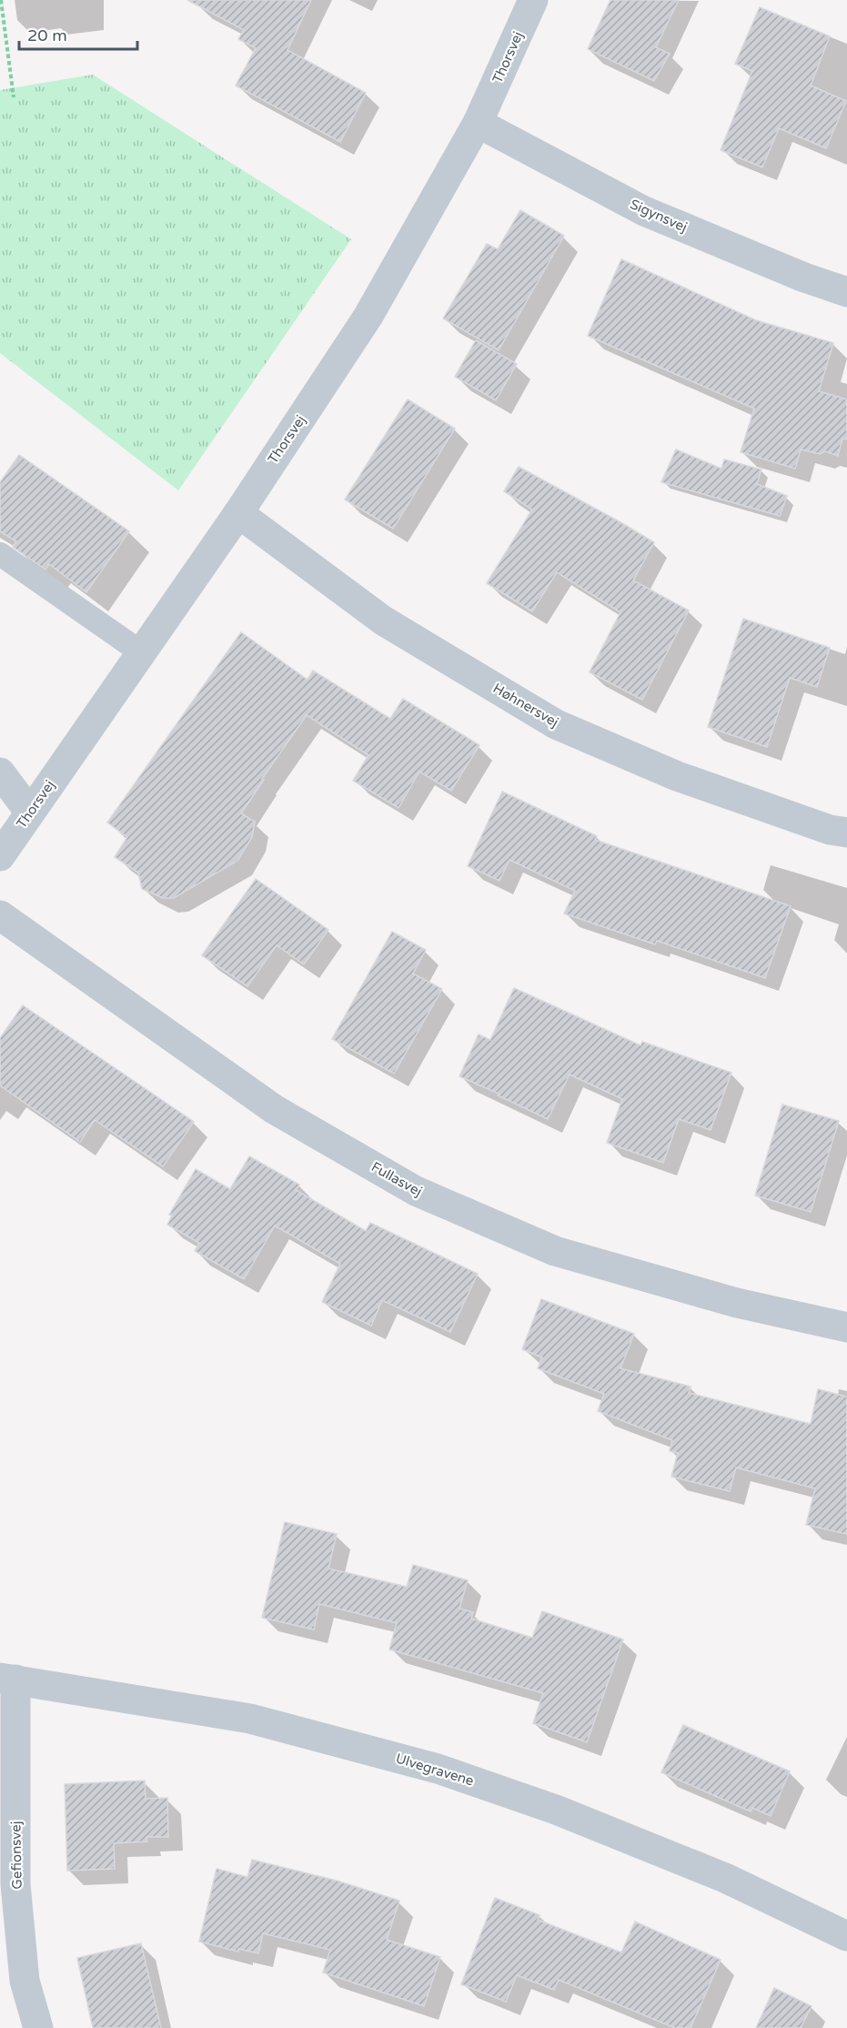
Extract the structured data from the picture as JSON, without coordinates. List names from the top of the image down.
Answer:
{
  "streets": {
    "street": [
      "Thorsvej",
      "Sigynsvej",
      "Høhnersvej",
      "Fullasvej",
      "Ulvegravene",
      "Gefionsvej"
    ]
  },
  "crossings": [
    ["Thorsvej", "Sigynsvej"],
    ["Thorsvej", "Høhnersvej"],
    ["Ulvegravene", "Gefionsvej"]
  ],
  "scale_bar": "20 m"
}
